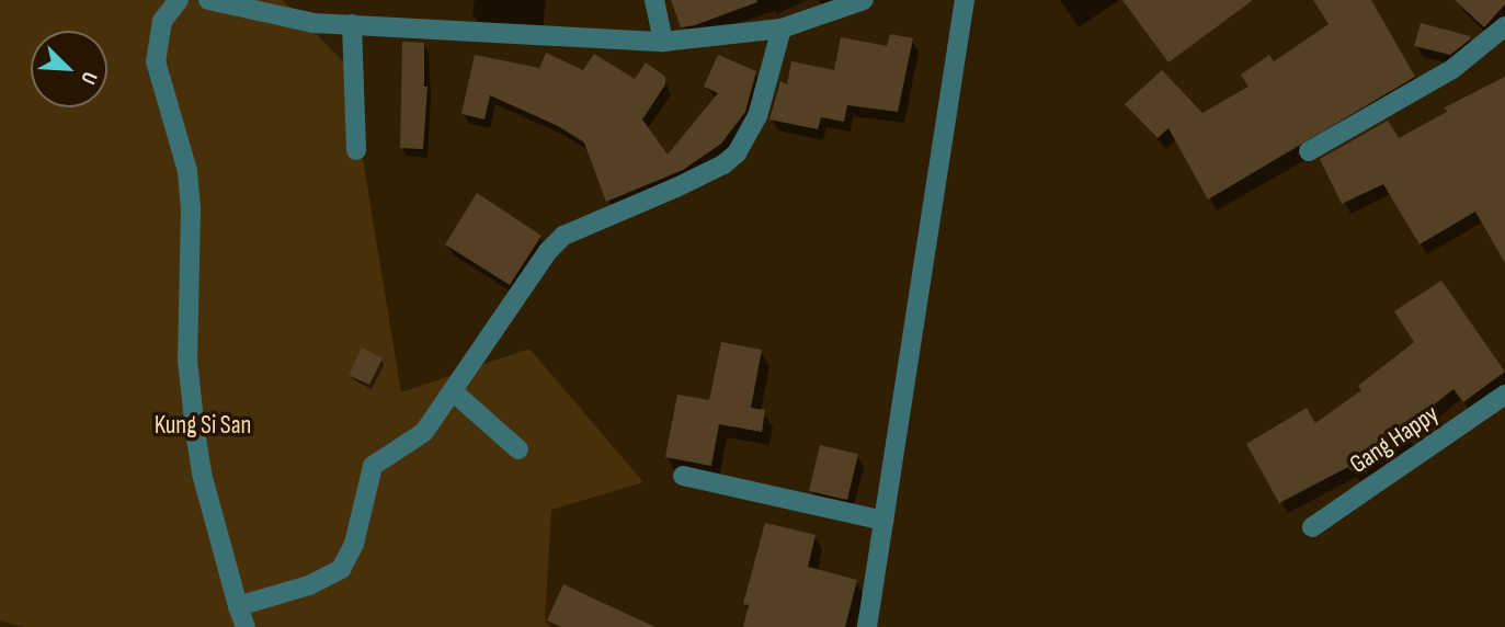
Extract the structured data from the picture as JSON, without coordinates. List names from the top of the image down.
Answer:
{
  "streets": {
    "street": ["Gang Happy"]
  },
  "parks": ["Kung Si San"],
  "north": "bottom right"
}
